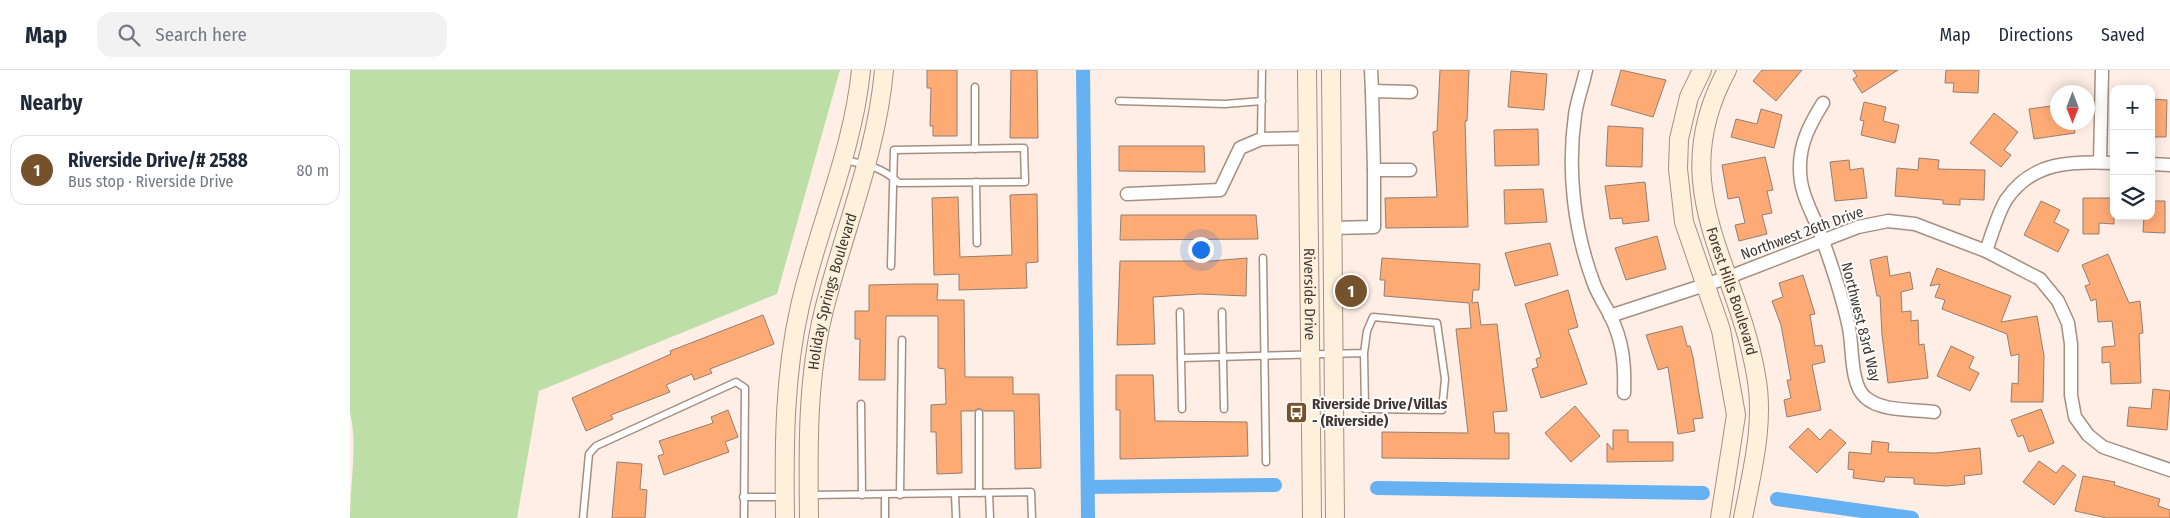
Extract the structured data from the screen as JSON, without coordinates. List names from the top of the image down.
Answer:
{
  "streets": {
    "street": [
      "Northwest 26th Drive",
      "Holiday Springs Boulevard",
      "Forest Hills Boulevard",
      "Riverside Drive",
      "Northwest 83rd Way"
    ]
  },
  "crossings": [
    ["Northwest 26th Drive", "Forest Hills Boulevard"],
    ["Northwest 26th Drive", "Northwest 83rd Way"]
  ],
  "places": {
    "bus stop": ["Riverside Drive/Villas - (Riverside)"]
  },
  "north": "bottom",
  "page": {
    "header": "Map",
    "search": "Search here",
    "nav": ["Map", "Directions", "Saved"],
    "heading": "Nearby",
    "map_buttons": ["+", "−"],
    "list": [
      {
        "mark": "1",
        "name": "Riverside Drive/# 2588",
        "note": "Bus stop · Riverside Drive",
        "value": "80 m"
      }
    ],
    "pins": "1"
  }
}
